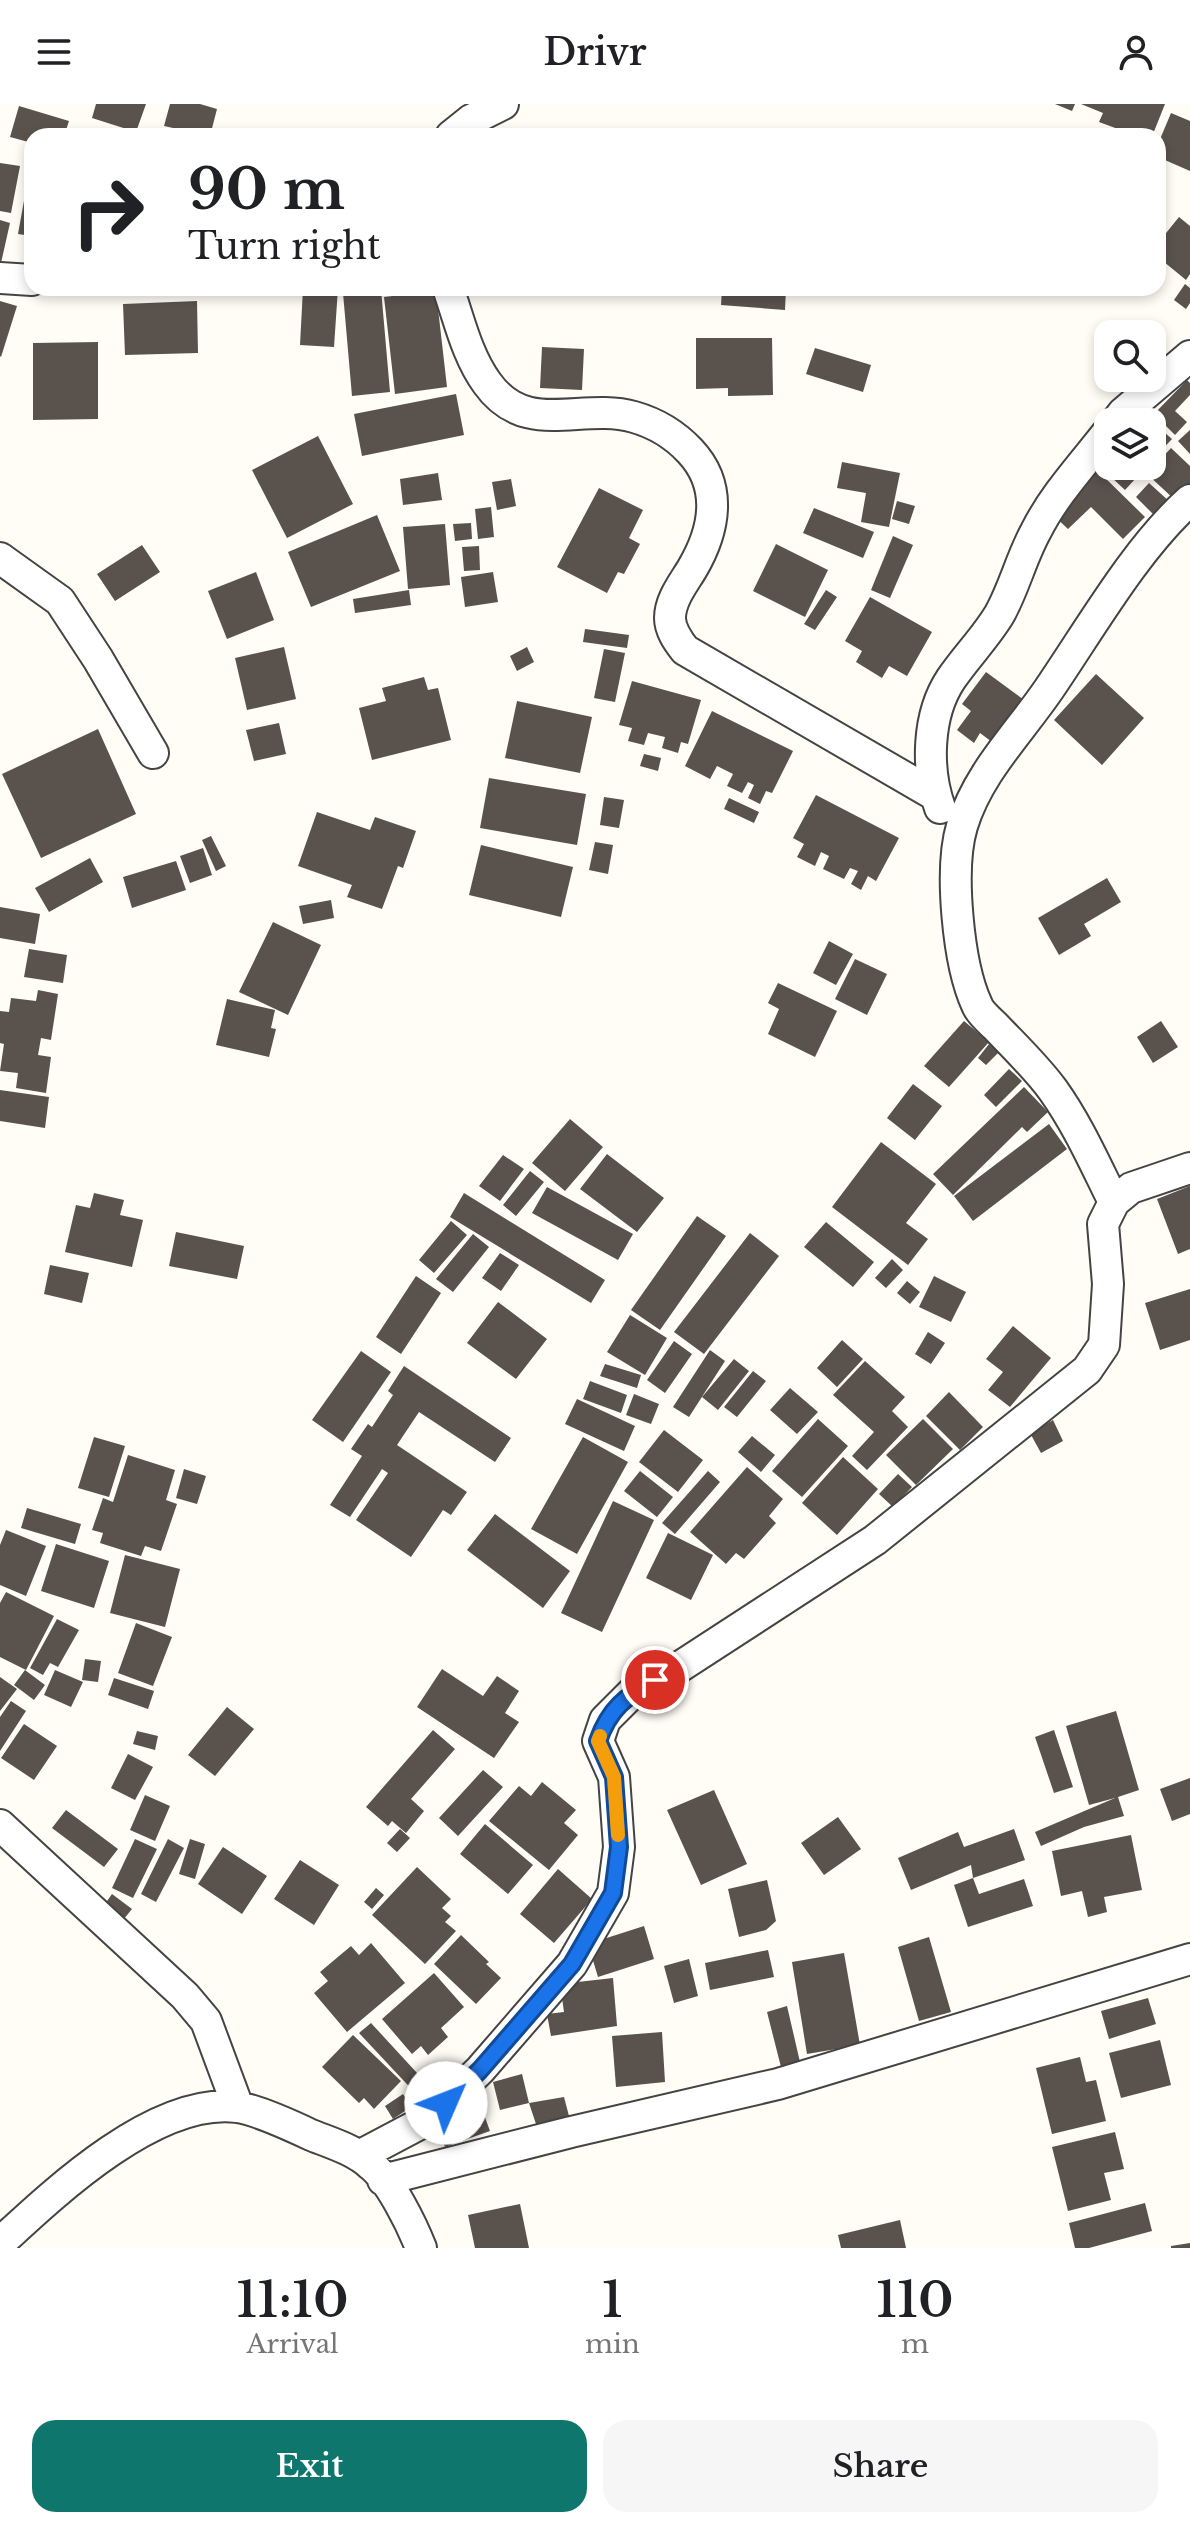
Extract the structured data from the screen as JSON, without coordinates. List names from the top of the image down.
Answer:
{
  "page": {
    "header": "Drivr",
    "turn": ["90 m", "Turn right"],
    "eta": [
      "11:10",
      "Arrival",
      "1",
      "min",
      "110",
      "m"
    ],
    "buttons": ["Exit", "Share"]
  }
}
